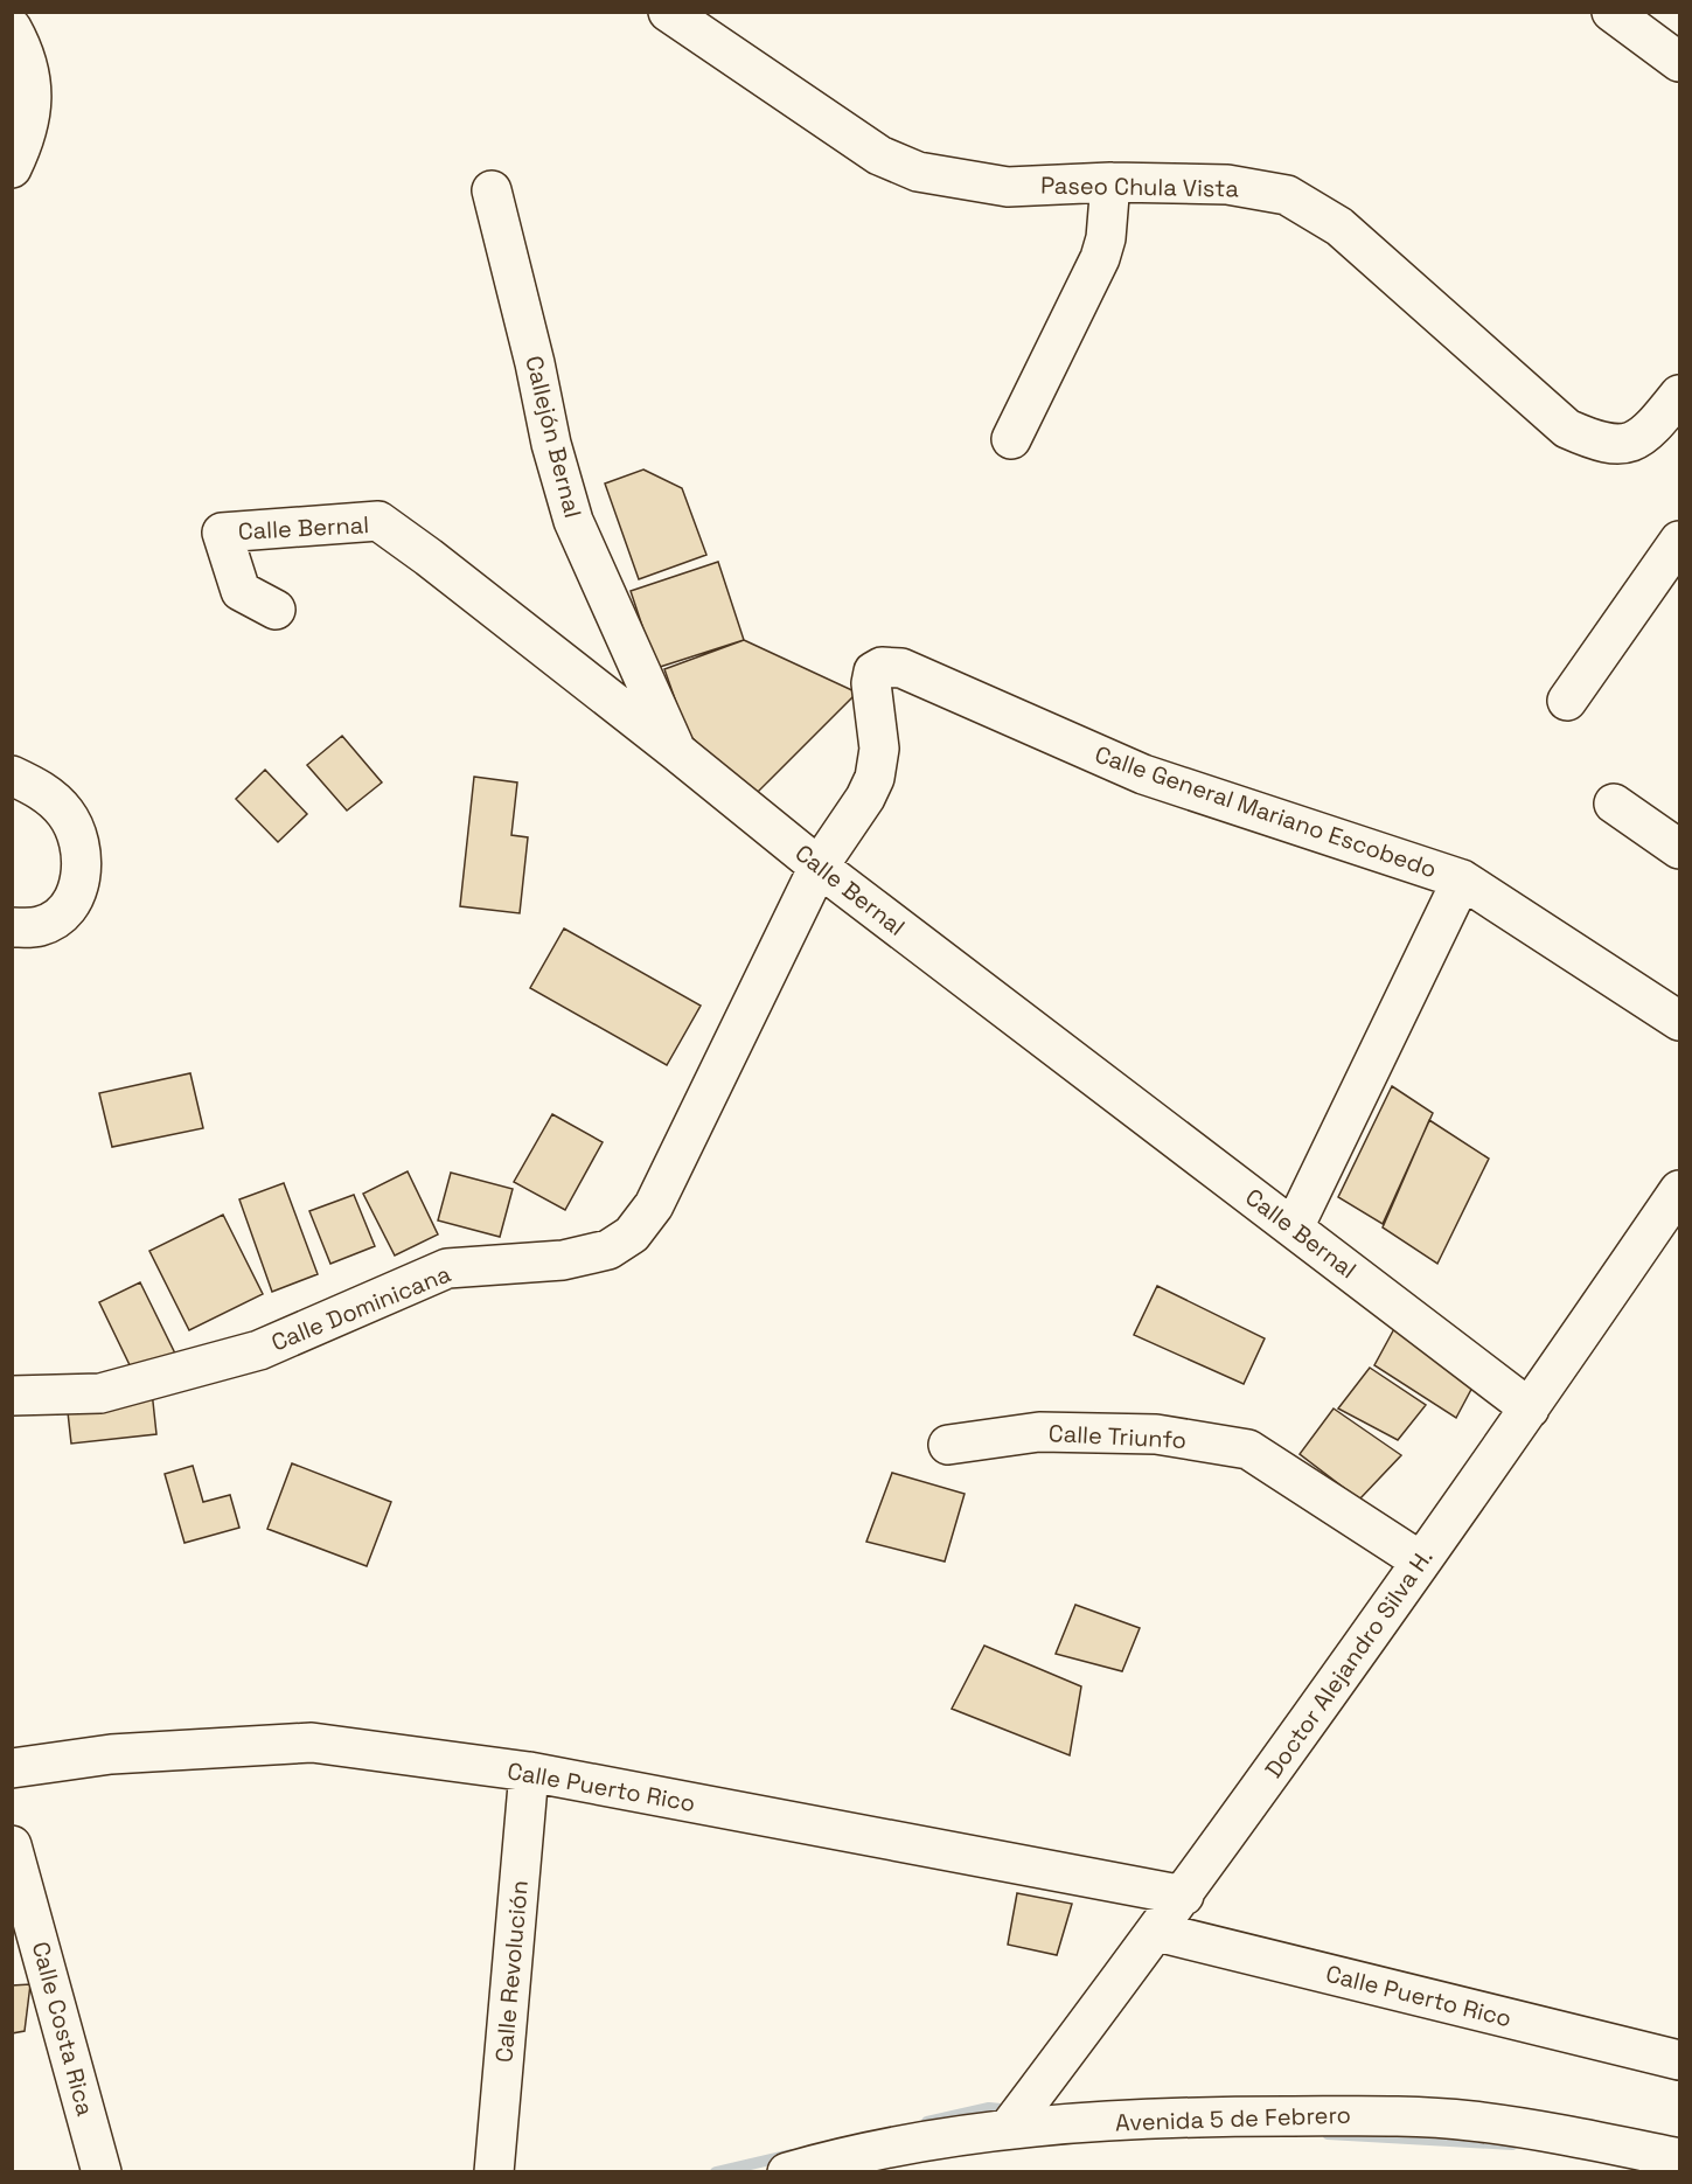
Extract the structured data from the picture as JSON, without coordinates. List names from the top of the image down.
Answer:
{
  "streets": {
    "street": [
      "Paseo Chula Vista",
      "Callejón Bernal",
      "Calle Bernal",
      "Calle General Mariano Escobedo",
      "Calle Dominicana",
      "Calle Triunfo",
      "Doctor Alejandro Silva H.",
      "Calle Puerto Rico",
      "Calle Revolución",
      "Calle Costa Rica",
      "Avenida 5 de Febrero"
    ]
  },
  "crossings": [
    ["Callejón Bernal", "Calle Bernal"],
    ["Calle Bernal", "Calle General Mariano Escobedo"],
    ["Calle Bernal", "Calle Dominicana"],
    ["Calle Bernal", "Doctor Alejandro Silva H."],
    ["Calle General Mariano Escobedo", "Calle Dominicana"],
    ["Calle Triunfo", "Doctor Alejandro Silva H."],
    ["Doctor Alejandro Silva H.", "Calle Puerto Rico"],
    ["Doctor Alejandro Silva H.", "Avenida 5 de Febrero"],
    ["Calle Puerto Rico", "Calle Revolución"]
  ]
}
